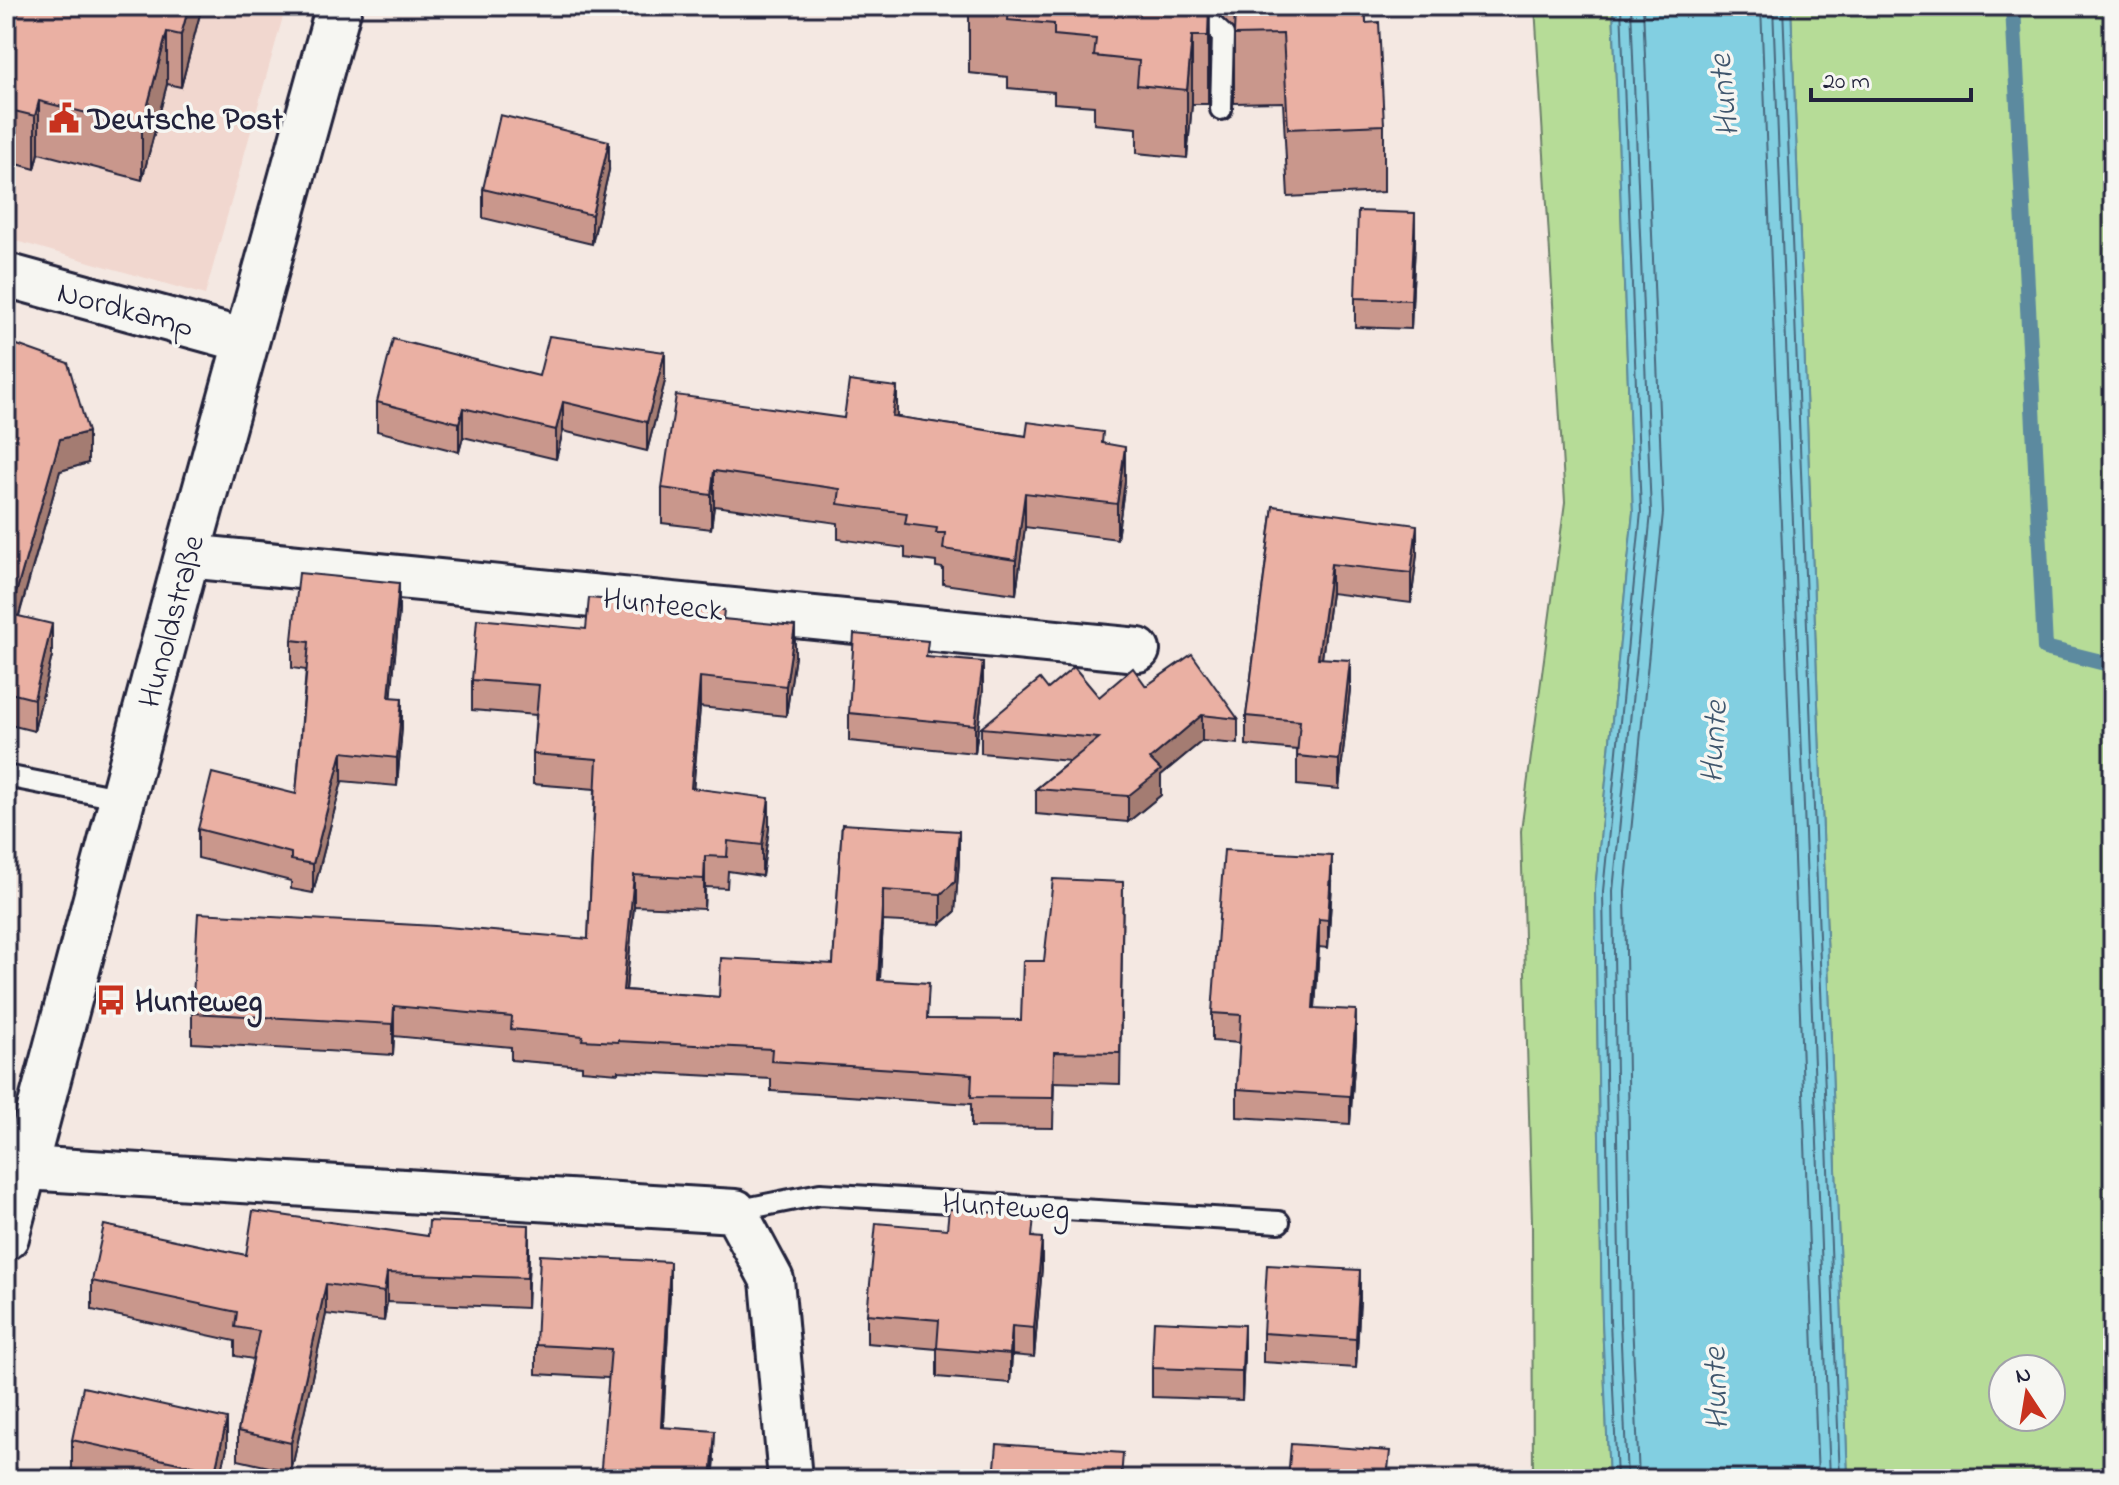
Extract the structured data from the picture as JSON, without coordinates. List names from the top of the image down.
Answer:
{
  "streets": {
    "street": [
      "Nordkamp",
      "Hunteeck",
      "Hunoldstraße",
      "Hunteweg"
    ]
  },
  "crossings": [
    ["Nordkamp", "Hunoldstraße"],
    ["Hunteeck", "Hunoldstraße"],
    ["Hunoldstraße", "Hunteweg"]
  ],
  "water": ["Hunte"],
  "places": {
    "public building": ["Deutsche Post"],
    "bus stop": ["Hunteweg"]
  },
  "scale_bar": "20 m",
  "north": "top"
}
